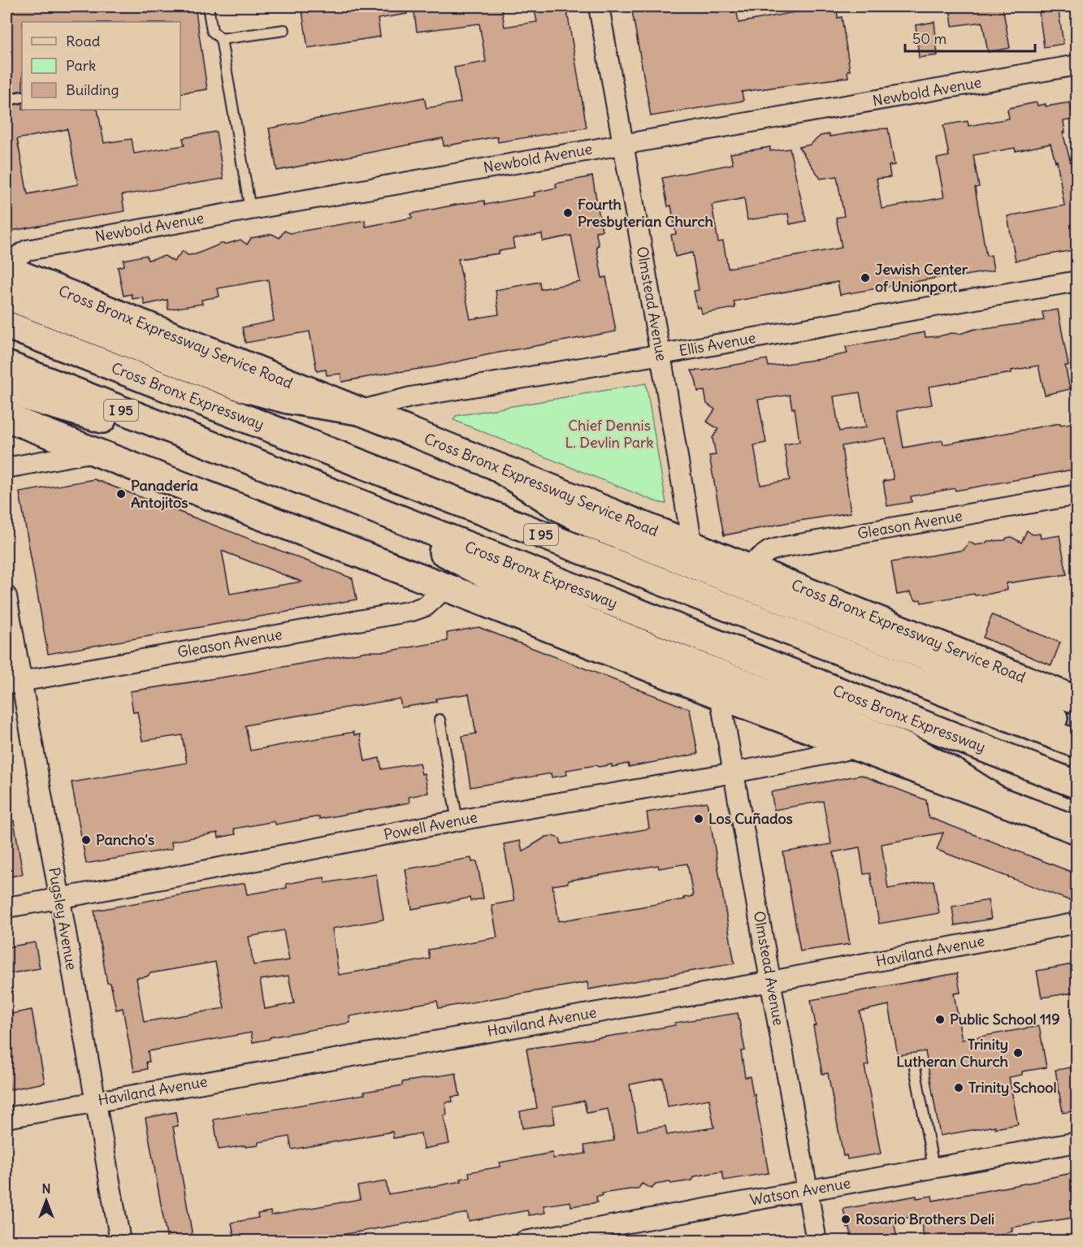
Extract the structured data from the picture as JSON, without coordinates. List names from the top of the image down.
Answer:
{
  "streets": {
    "main road": ["Cross Bronx Expressway Service Road", "Cross Bronx Expressway", "I 95"],
    "street": [
      "Newbold Avenue",
      "Olmstead Avenue",
      "Ellis Avenue",
      "Gleason Avenue",
      "Powell Avenue",
      "Pugsley Avenue",
      "Haviland Avenue",
      "Watson Avenue"
    ]
  },
  "crossings": [
    ["Newbold Avenue", "Olmstead Avenue"],
    ["Newbold Avenue", "Cross Bronx Expressway Service Road"],
    ["Olmstead Avenue", "Cross Bronx Expressway Service Road"],
    ["Olmstead Avenue", "Ellis Avenue"],
    ["Olmstead Avenue", "Powell Avenue"],
    ["Olmstead Avenue", "Haviland Avenue"],
    ["Olmstead Avenue", "Watson Avenue"],
    ["Cross Bronx Expressway Service Road", "Ellis Avenue"],
    ["Cross Bronx Expressway Service Road", "Gleason Avenue"],
    ["Gleason Avenue", "Pugsley Avenue"],
    ["Powell Avenue", "Pugsley Avenue"],
    ["Pugsley Avenue", "Haviland Avenue"]
  ],
  "parks": ["Chief Dennis L. Devlin Park"],
  "places": [
    "Fourth Presbyterian Church",
    "Jewish Center of Unionport",
    "Panadería Antojitos",
    "Los Cuñados",
    "Pancho's",
    "Public School 119",
    "Trinity Lutheran Church",
    "Trinity School",
    "Rosario Brothers Deli"
  ],
  "legend": ["Road", "Park", "Building"],
  "scale_bar": "50 m",
  "north": "top"
}
